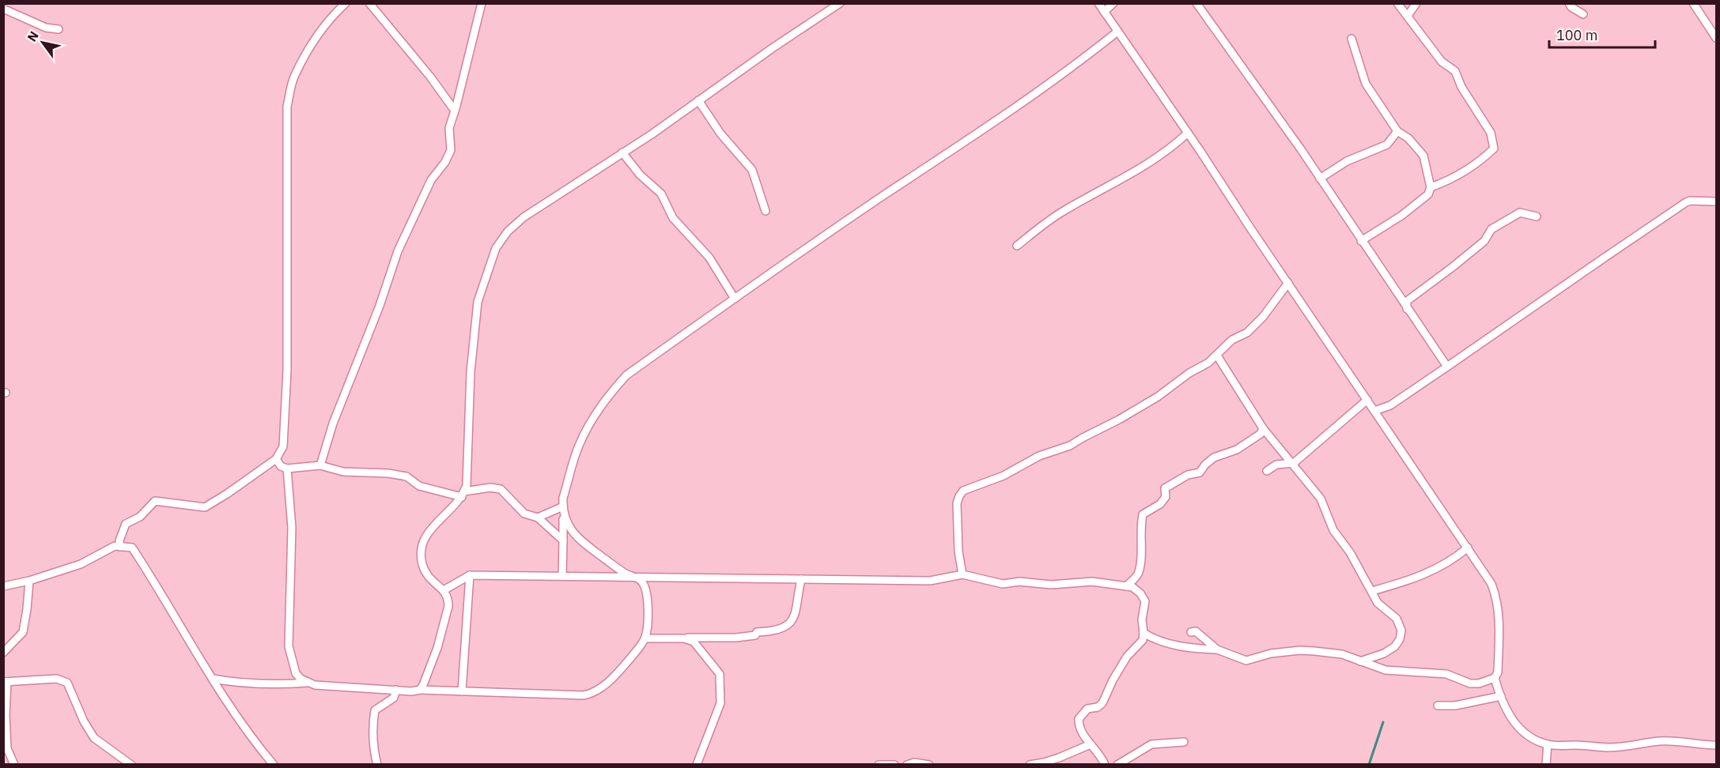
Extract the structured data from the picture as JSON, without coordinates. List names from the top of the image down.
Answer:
{
  "scale_bar": "100 m",
  "north": "top left"
}
